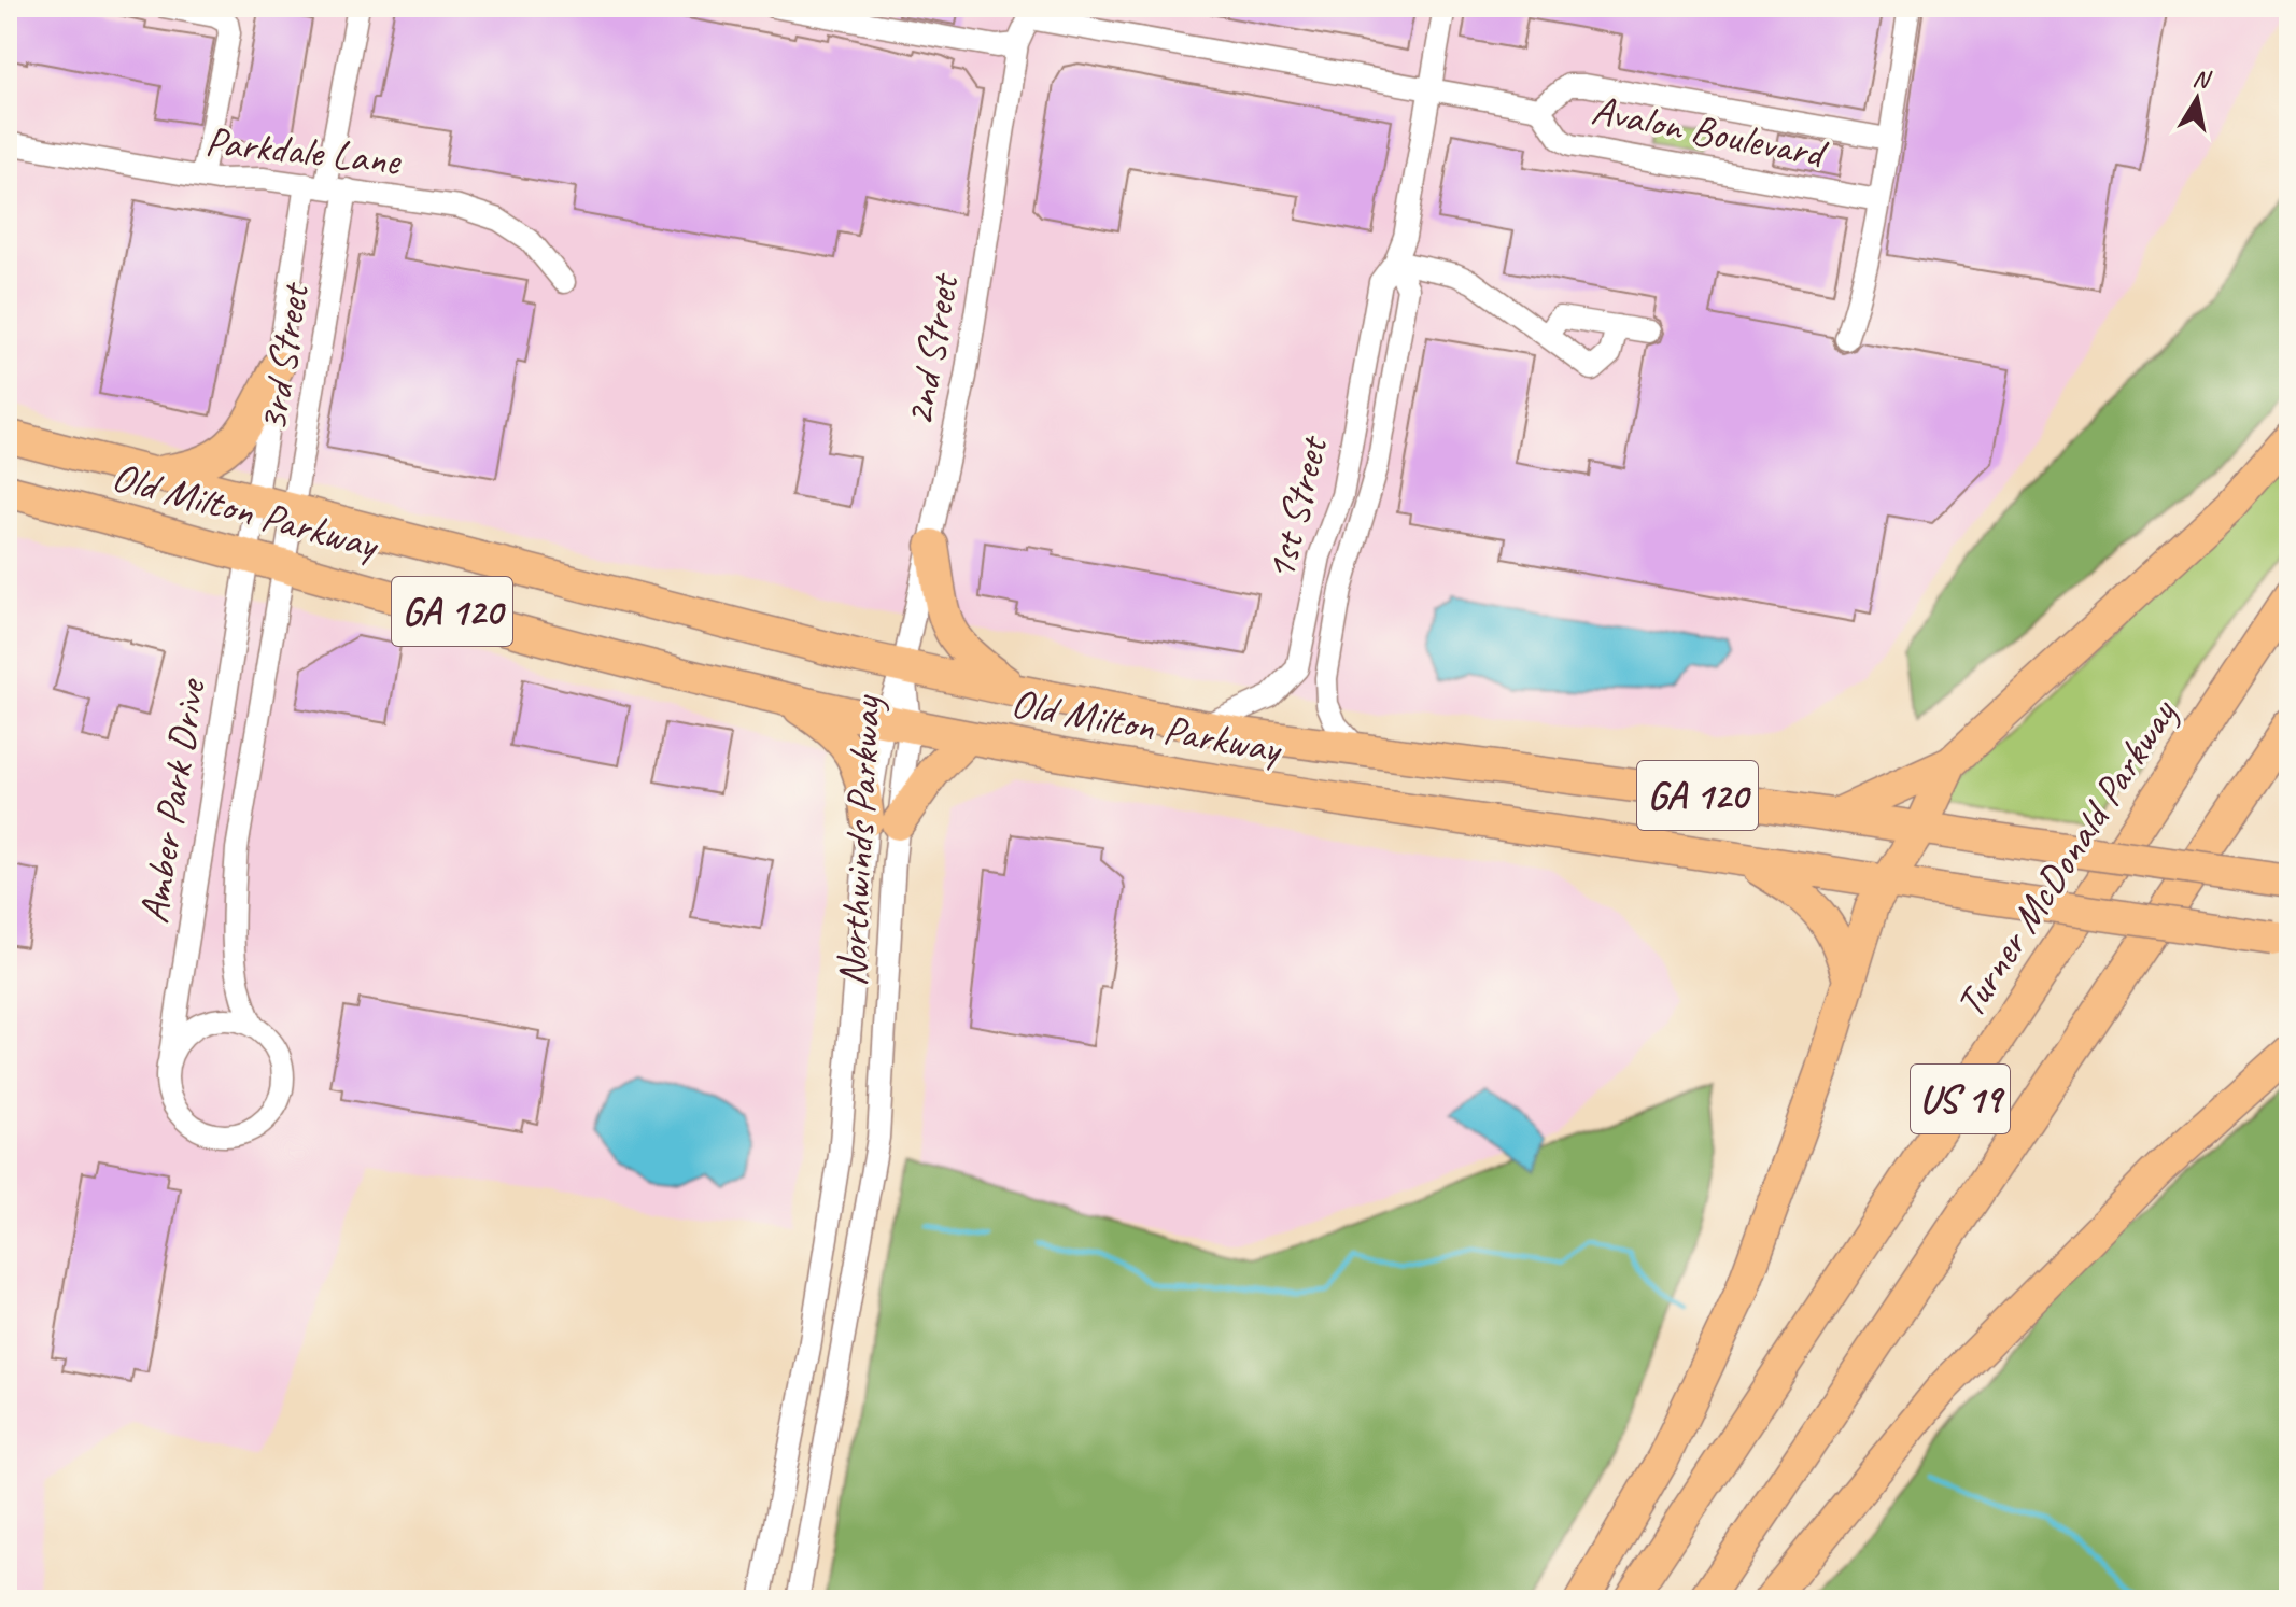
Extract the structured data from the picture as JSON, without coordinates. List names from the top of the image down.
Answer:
{
  "streets": {
    "highway": [
      "Old Milton Parkway",
      "GA 120",
      "Turner McDonald Parkway",
      "US 19"
    ],
    "street": [
      "Avalon Boulevard",
      "Parkdale Lane",
      "2nd Street",
      "3rd Street",
      "1st Street",
      "Amber Park Drive",
      "Northwinds Parkway"
    ]
  },
  "crossings": [
    ["Avalon Boulevard", "2nd Street"],
    ["Avalon Boulevard", "1st Street"],
    ["Parkdale Lane", "3rd Street"],
    ["2nd Street", "Old Milton Parkway"],
    ["2nd Street", "Northwinds Parkway"],
    ["3rd Street", "Old Milton Parkway"],
    ["3rd Street", "Amber Park Drive"],
    ["1st Street", "Old Milton Parkway"],
    ["Old Milton Parkway", "Amber Park Drive"],
    ["Old Milton Parkway", "Northwinds Parkway"]
  ],
  "north": "top"
}
